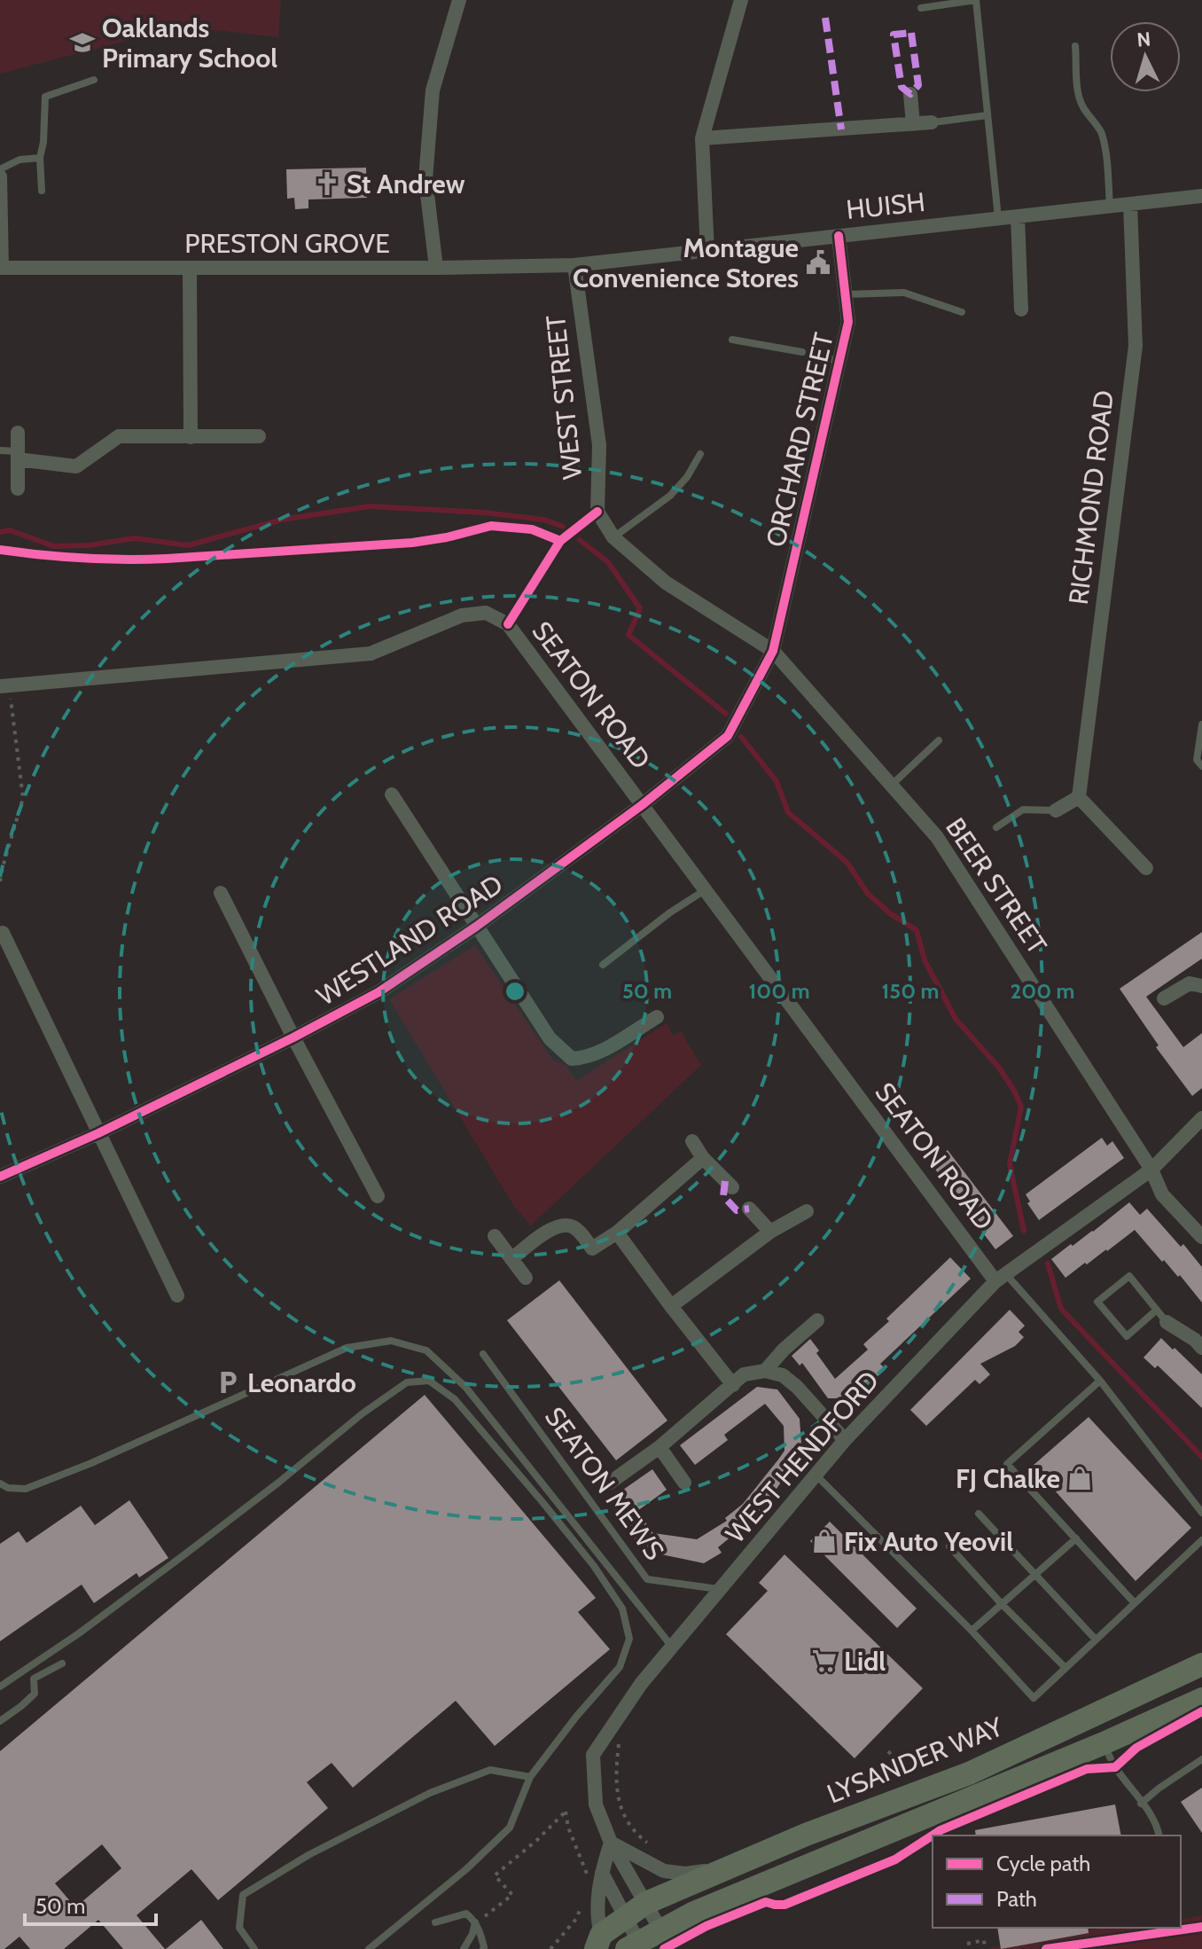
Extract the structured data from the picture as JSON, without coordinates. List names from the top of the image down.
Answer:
{
  "streets": {
    "main road": ["LYSANDER WAY"],
    "street": [
      "HUISH",
      "PRESTON GROVE",
      "WEST STREET",
      "ORCHARD STREET",
      "RICHMOND ROAD",
      "SEATON ROAD",
      "BEER STREET",
      "WESTLAND ROAD",
      "WEST HENDFORD"
    ],
    "lane": ["SEATON MEWS"]
  },
  "crossings": [
    ["HUISH", "PRESTON GROVE"],
    ["HUISH", "WEST STREET"],
    ["HUISH", "ORCHARD STREET"],
    ["HUISH", "RICHMOND ROAD"],
    ["PRESTON GROVE", "WEST STREET"],
    ["WEST STREET", "ORCHARD STREET"],
    ["WEST STREET", "BEER STREET"],
    ["WEST STREET", "WESTLAND ROAD"],
    ["ORCHARD STREET", "BEER STREET"],
    ["ORCHARD STREET", "WESTLAND ROAD"],
    ["SEATON ROAD", "WESTLAND ROAD"],
    ["SEATON ROAD", "WEST HENDFORD"],
    ["BEER STREET", "WESTLAND ROAD"],
    ["BEER STREET", "WEST HENDFORD"],
    ["WEST HENDFORD", "SEATON MEWS"],
    ["WEST HENDFORD", "LYSANDER WAY"]
  ],
  "places": {
    "school or university": ["Oaklands Primary School"],
    "church": ["St Andrew"],
    "public building": ["Montague Convenience Stores"],
    "parking": ["Leonardo"],
    "shop": ["FJ Chalke", "Fix Auto Yeovil"],
    "supermarket": ["Lidl"]
  },
  "legend": ["Cycle path", "Path"],
  "scale_bar": "50 m",
  "north": "top",
  "rings": [
    "50 m",
    "100 m",
    "150 m",
    "200 m"
  ]
}
